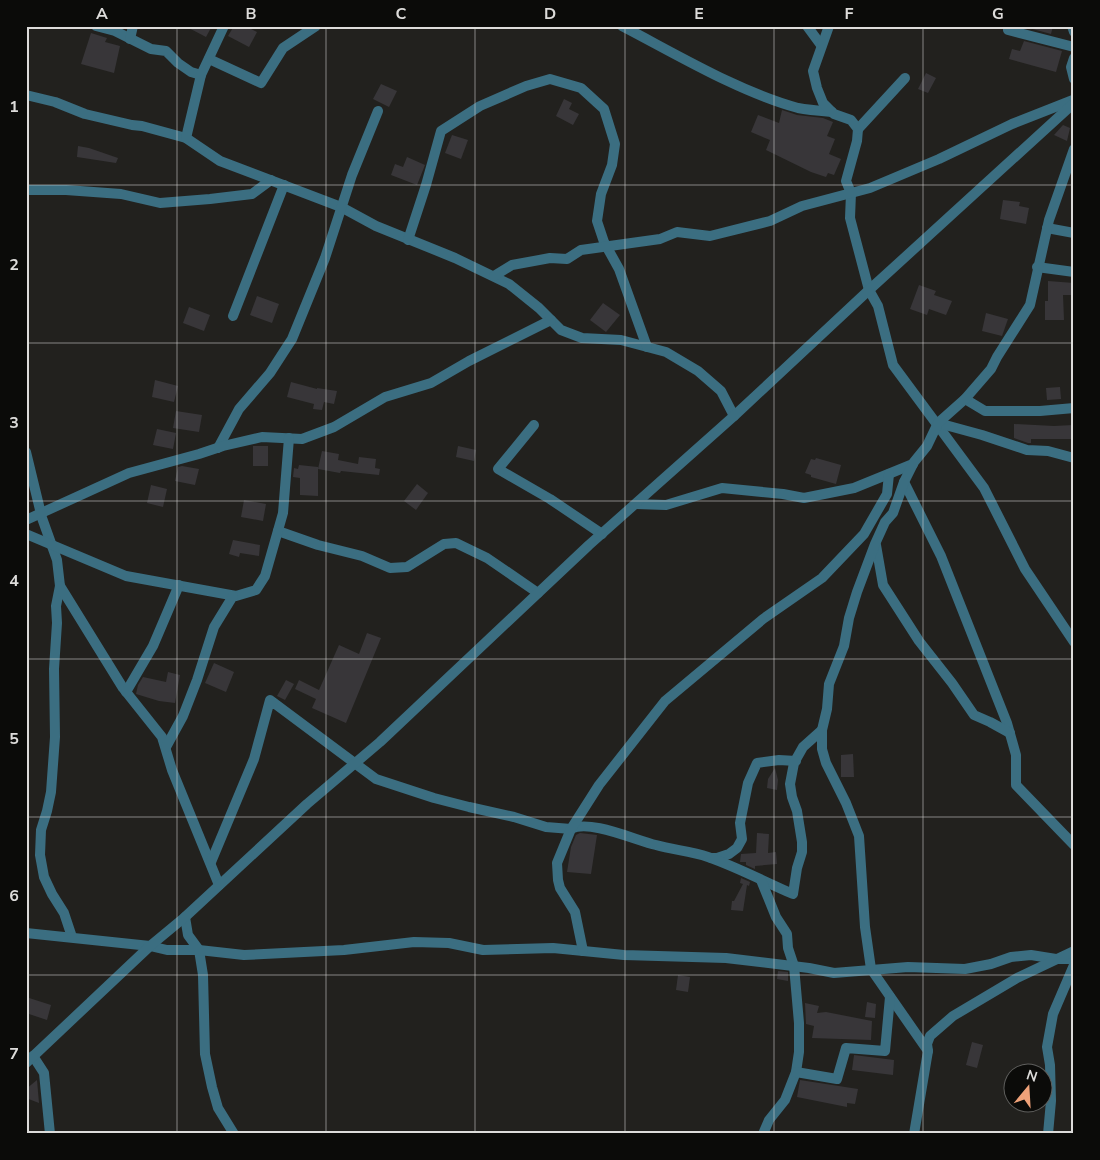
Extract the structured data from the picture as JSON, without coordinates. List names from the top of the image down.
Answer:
{
  "north": "top",
  "grid": {
    "columns": [
      "A",
      "B",
      "C",
      "D",
      "E",
      "F",
      "G"
    ],
    "rows": [
      "1",
      "2",
      "3",
      "4",
      "5",
      "6",
      "7"
    ]
  }
}
